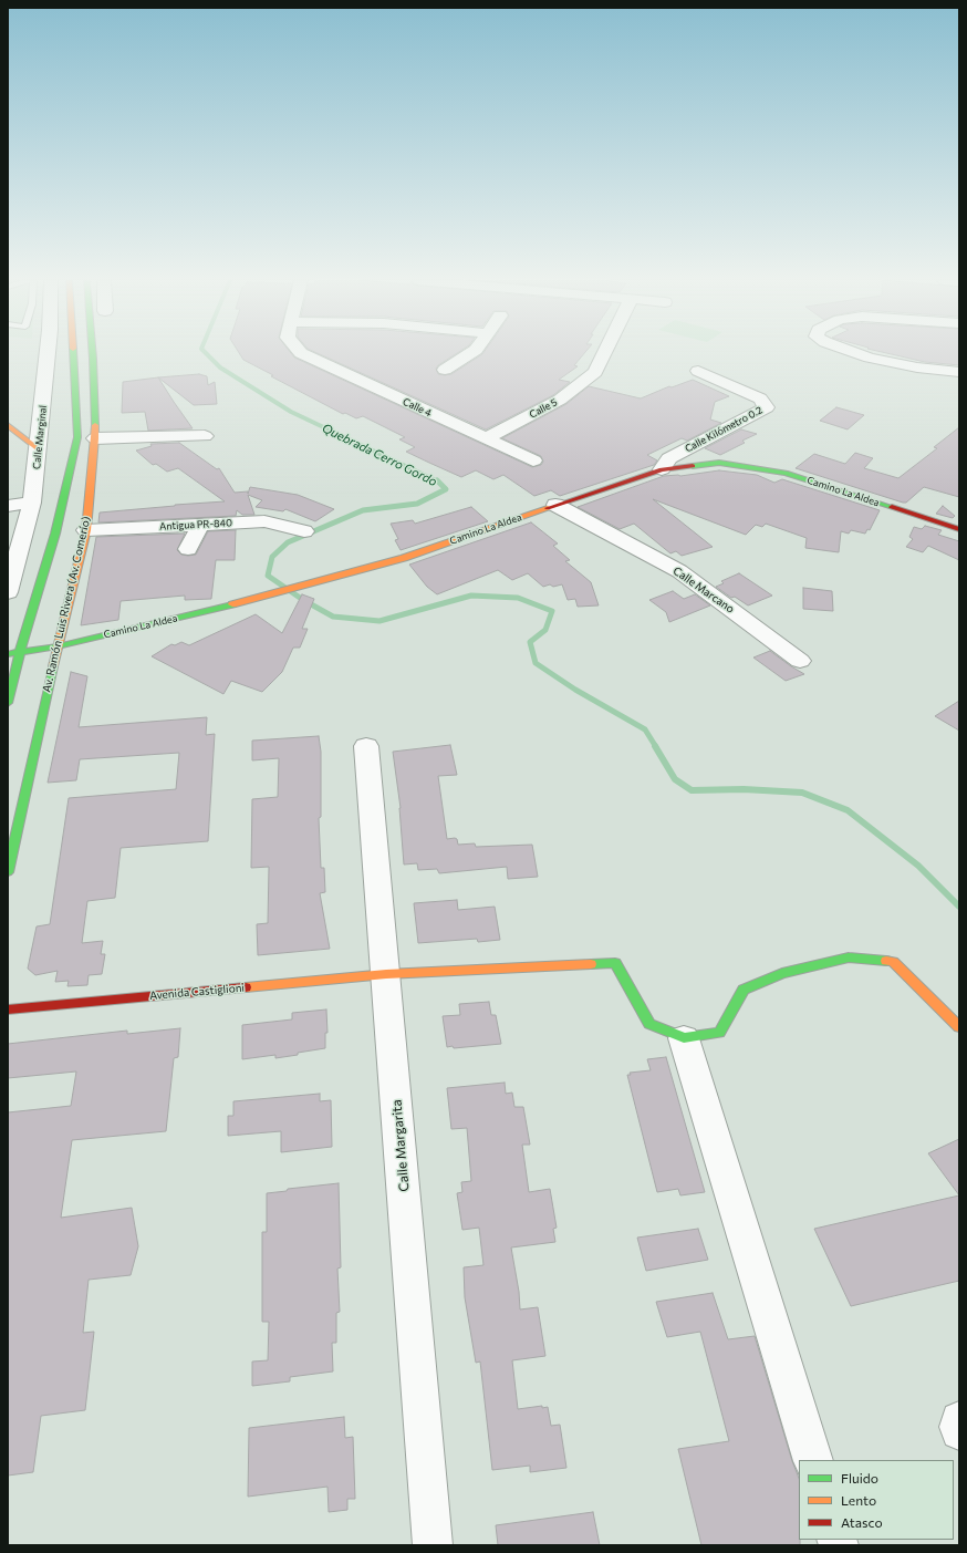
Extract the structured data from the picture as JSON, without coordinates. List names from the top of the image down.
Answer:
{
  "streets": {
    "main road": ["Camino La Aldea", "Av. Ramón Luis Rivera (Av. Comerío)", "Avenida Castiglioni"],
    "street": [
      "Calle 4",
      "Calle 5",
      "Calle Kilómetro 0.2",
      "Calle Marginal",
      "Antigua PR-840",
      "Calle Marcano",
      "Calle Margarita"
    ]
  },
  "crossings": [
    ["Calle 4", "Calle 5"],
    ["Calle Kilómetro 0.2", "Camino La Aldea"],
    ["Camino La Aldea", "Calle Marcano"],
    ["Camino La Aldea", "Av. Ramón Luis Rivera (Av. Comerío)"],
    ["Antigua PR-840", "Av. Ramón Luis Rivera (Av. Comerío)"],
    ["Avenida Castiglioni", "Calle Margarita"]
  ],
  "water": ["Quebrada Cerro Gordo"],
  "legend": ["Fluido", "Lento", "Atasco"]
}
